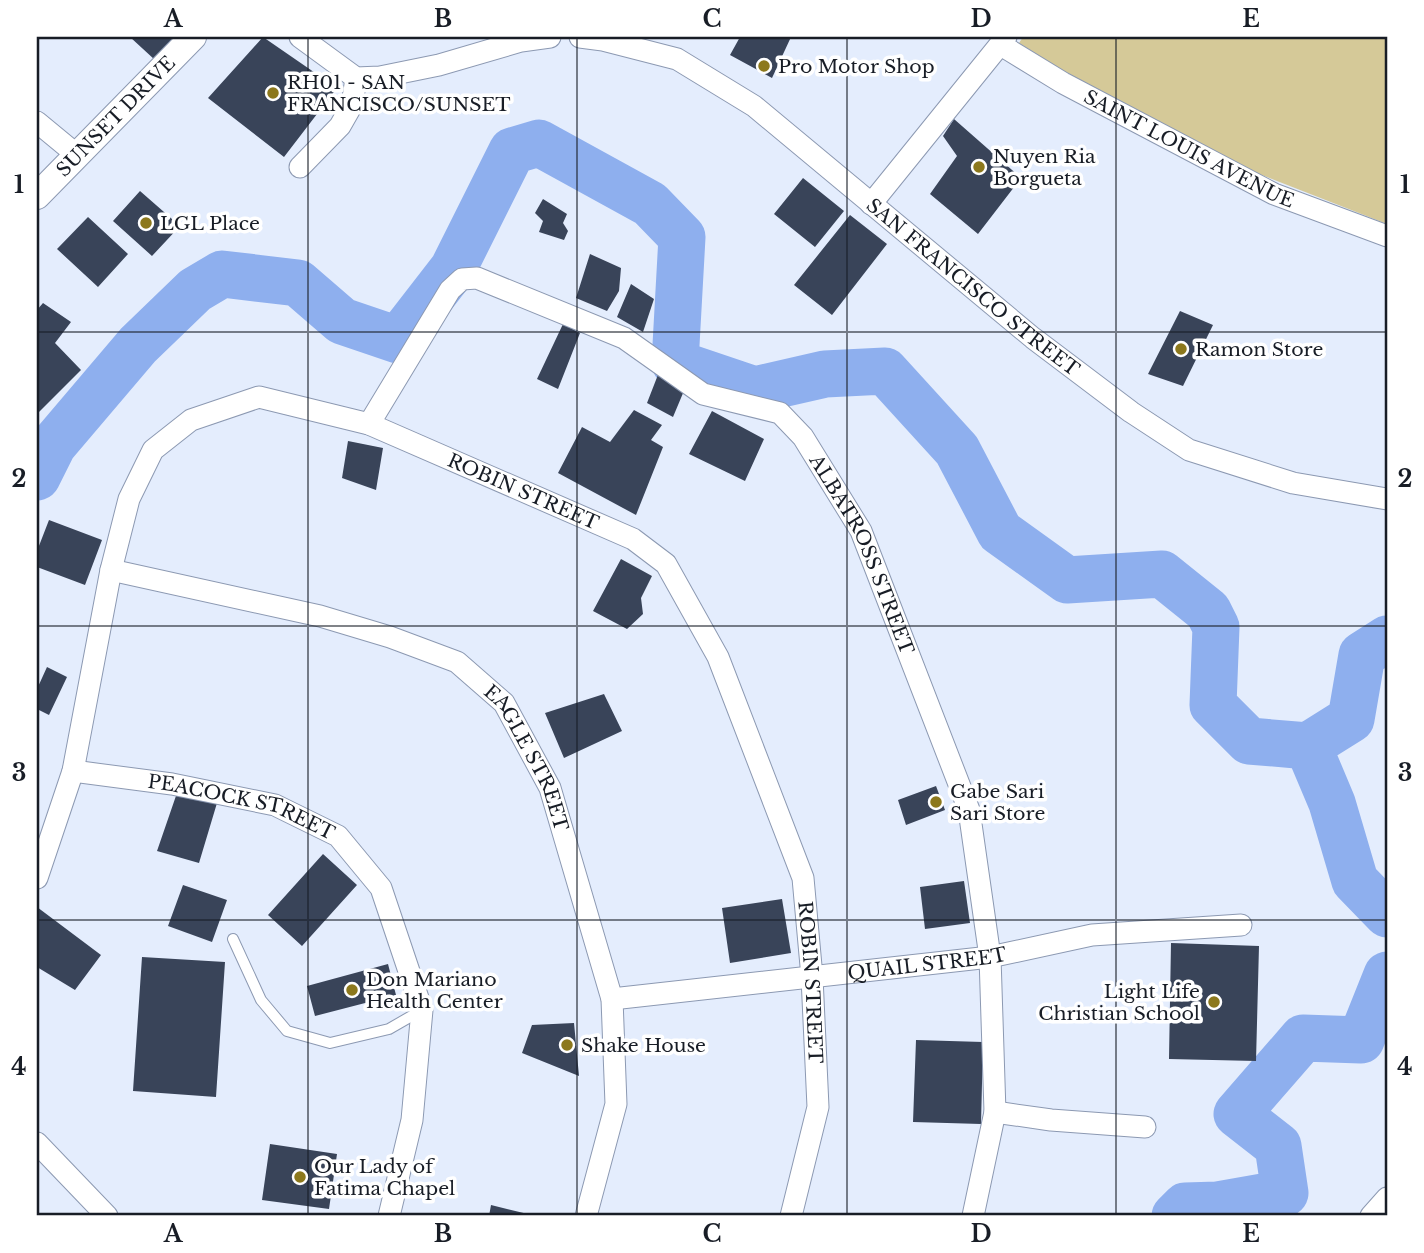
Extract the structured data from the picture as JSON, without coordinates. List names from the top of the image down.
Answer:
{
  "streets": {
    "street": [
      "SUNSET DRIVE",
      "SAINT LOUIS AVENUE",
      "SAN FRANCISCO STREET",
      "ROBIN STREET",
      "ALBATROSS STREET",
      "EAGLE STREET",
      "PEACOCK STREET",
      "QUAIL STREET"
    ]
  },
  "crossings": [
    ["ROBIN STREET", "ALBATROSS STREET"],
    ["ROBIN STREET", "EAGLE STREET"],
    ["ROBIN STREET", "PEACOCK STREET"],
    ["ROBIN STREET", "QUAIL STREET"],
    ["ALBATROSS STREET", "QUAIL STREET"],
    ["EAGLE STREET", "QUAIL STREET"]
  ],
  "places": [
    "Pro Motor Shop",
    "RH01 - SAN FRANCISCO/SUNSET",
    "Nuyen Ria Borgueta",
    "LGL Place",
    "Ramon Store",
    "Gabe Sari Sari Store",
    "Don Mariano Health Center",
    "Light Life Christian School",
    "Shake House",
    "Our Lady of Fatima Chapel"
  ],
  "grid": {
    "columns": [
      "A",
      "B",
      "C",
      "D",
      "E"
    ],
    "rows": [
      "1",
      "2",
      "3",
      "4"
    ]
  }
}
